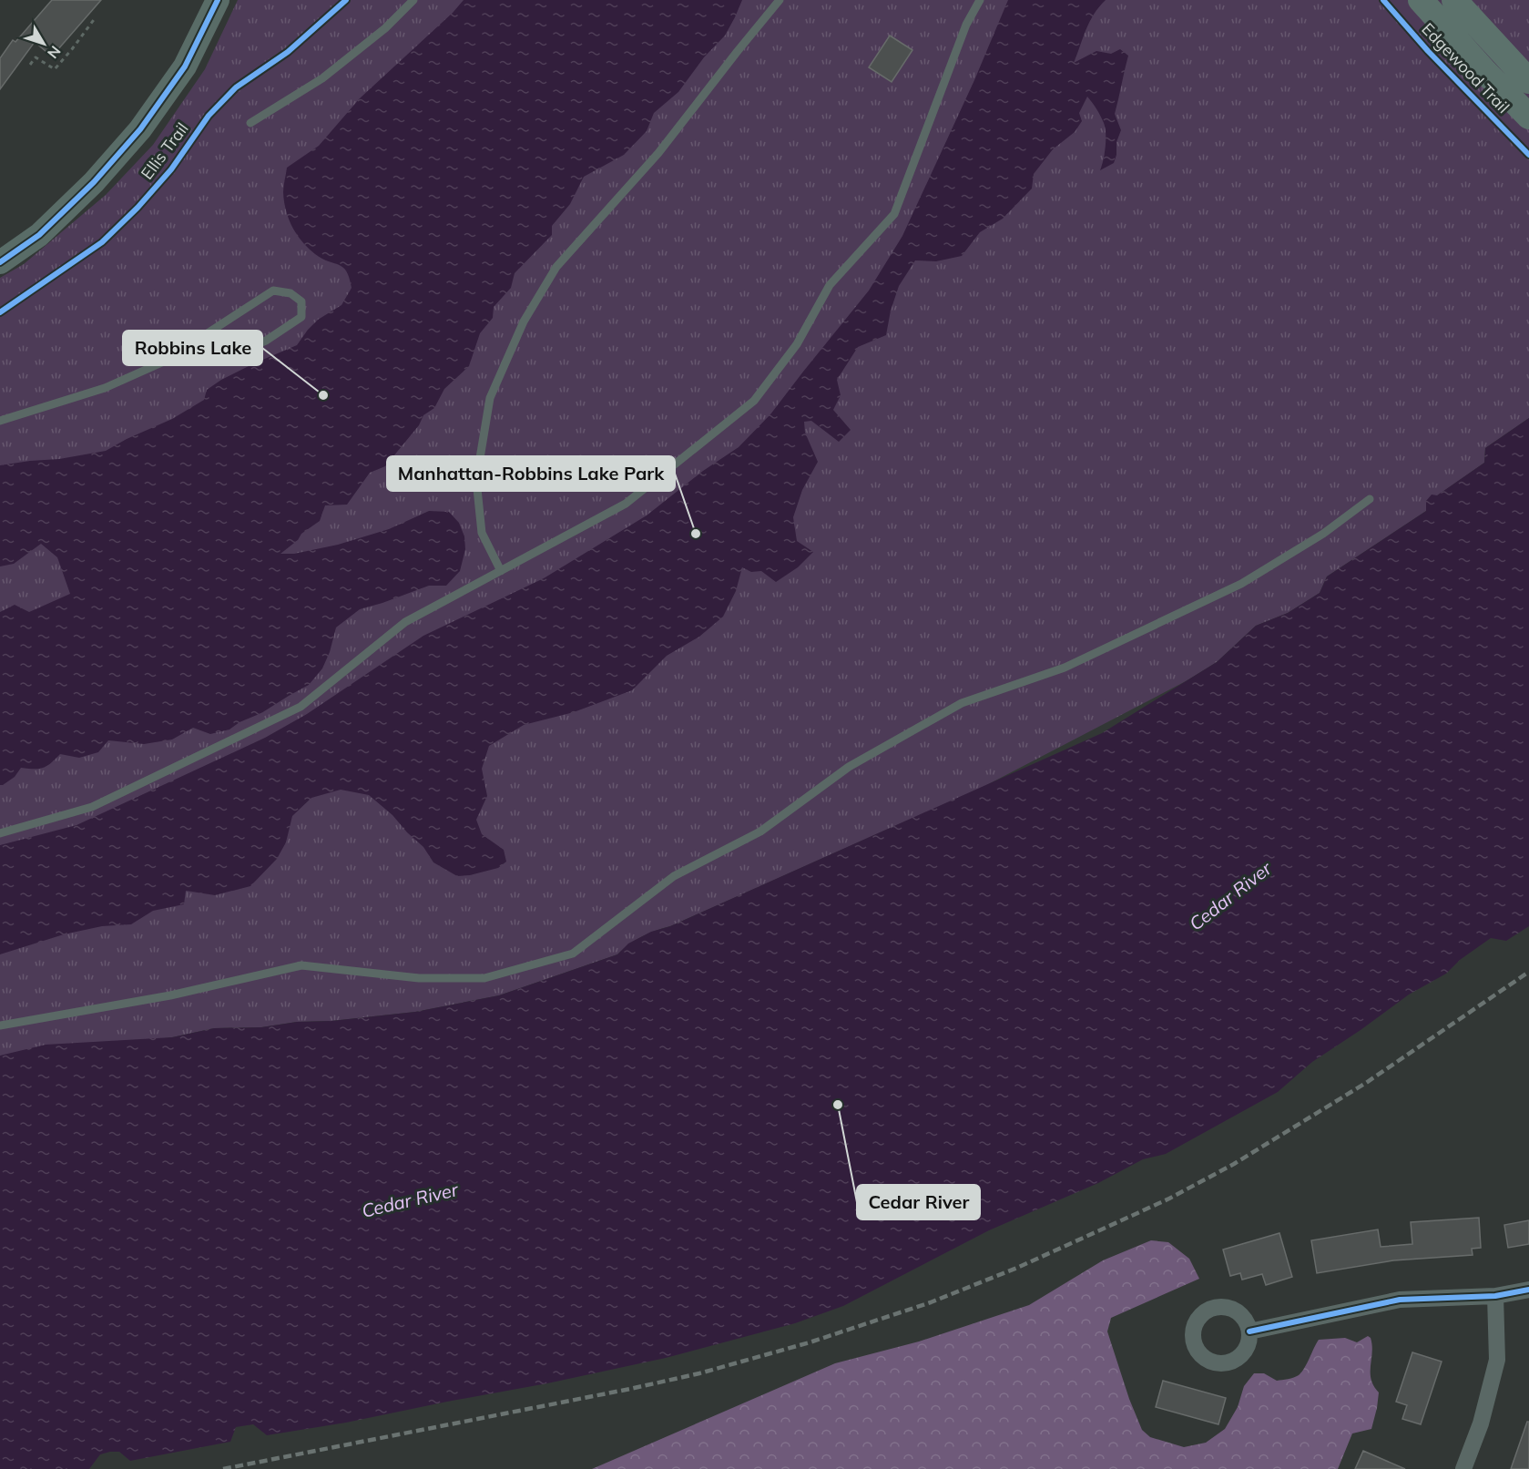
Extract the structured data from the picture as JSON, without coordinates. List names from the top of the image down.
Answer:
{
  "streets": {
    "cycle path": ["Edgewood Trail", "Ellis Trail"]
  },
  "water": ["Cedar River"],
  "places": ["Robbins Lake", "Manhattan-Robbins Lake Park", "Cedar River"],
  "north": "bottom right"
}
